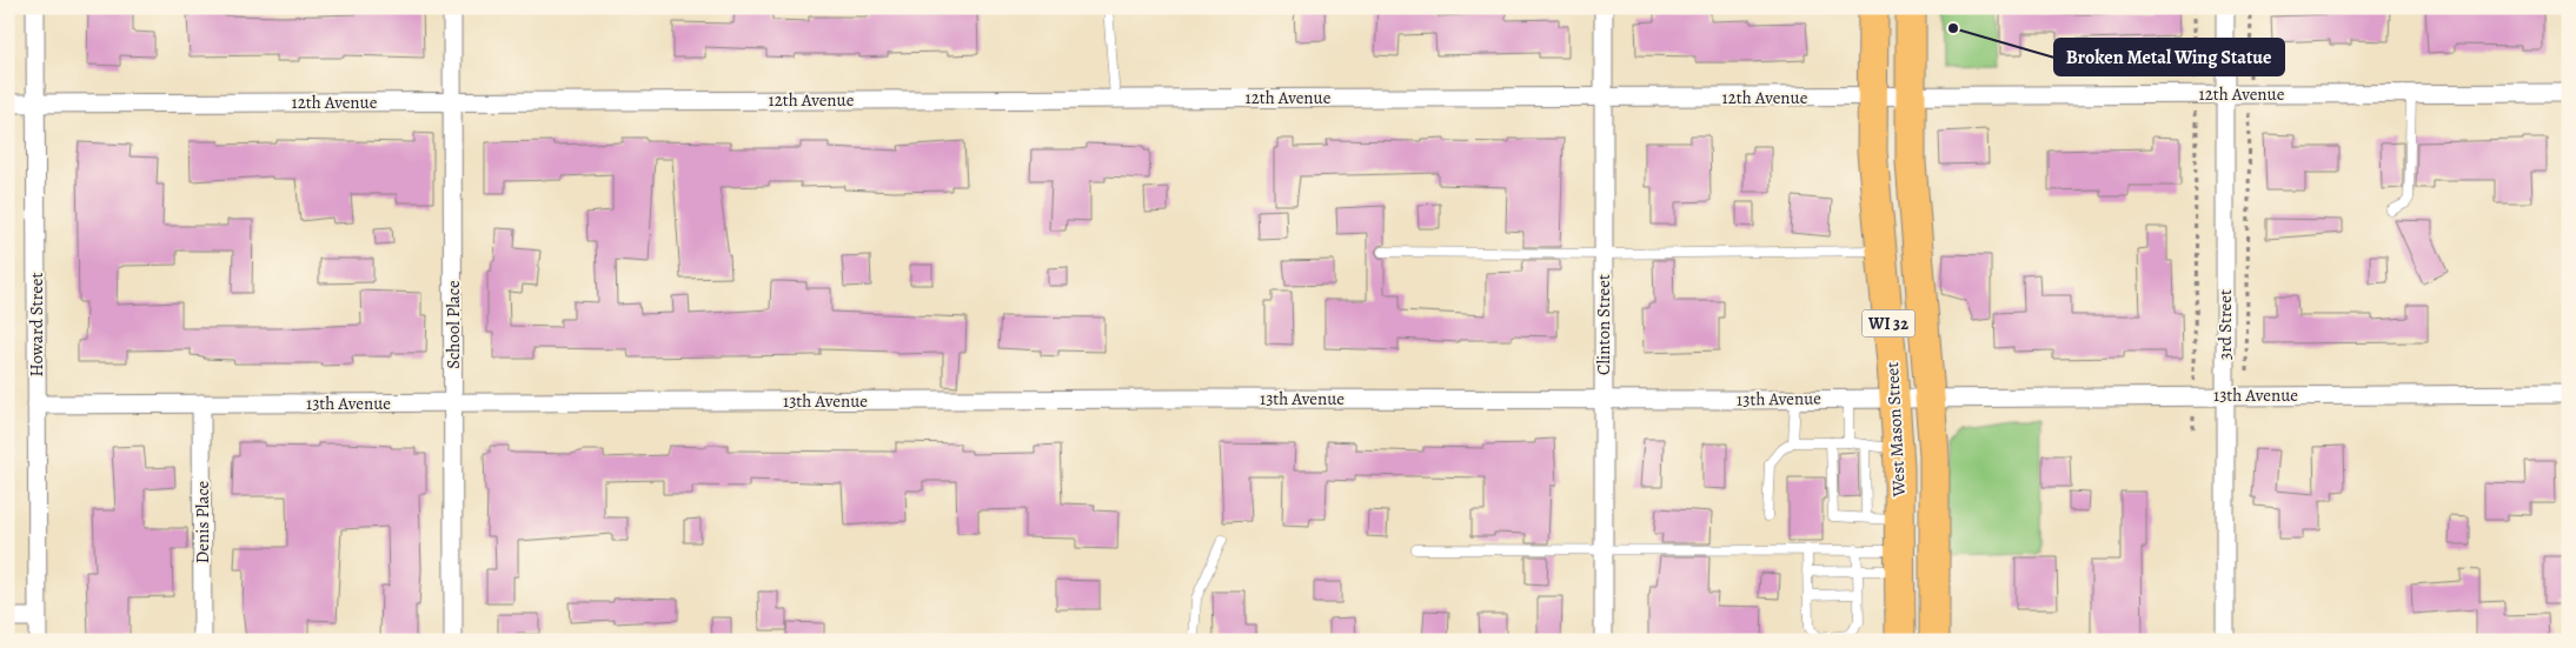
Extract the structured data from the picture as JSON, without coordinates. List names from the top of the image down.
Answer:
{
  "streets": {
    "main road": ["WI 32", "West Mason Street"],
    "street": [
      "12th Avenue",
      "Howard Street",
      "School Place",
      "Clinton Street",
      "3rd Street",
      "13th Avenue",
      "Denis Place"
    ]
  },
  "crossings": [
    ["12th Avenue", "Howard Street"],
    ["12th Avenue", "School Place"],
    ["12th Avenue", "Clinton Street"],
    ["12th Avenue", "3rd Street"],
    ["12th Avenue", "West Mason Street"],
    ["Howard Street", "13th Avenue"],
    ["School Place", "13th Avenue"],
    ["Clinton Street", "13th Avenue"],
    ["3rd Street", "13th Avenue"],
    ["13th Avenue", "West Mason Street"],
    ["13th Avenue", "Denis Place"]
  ],
  "places": ["Broken Metal Wing Statue"]
}
